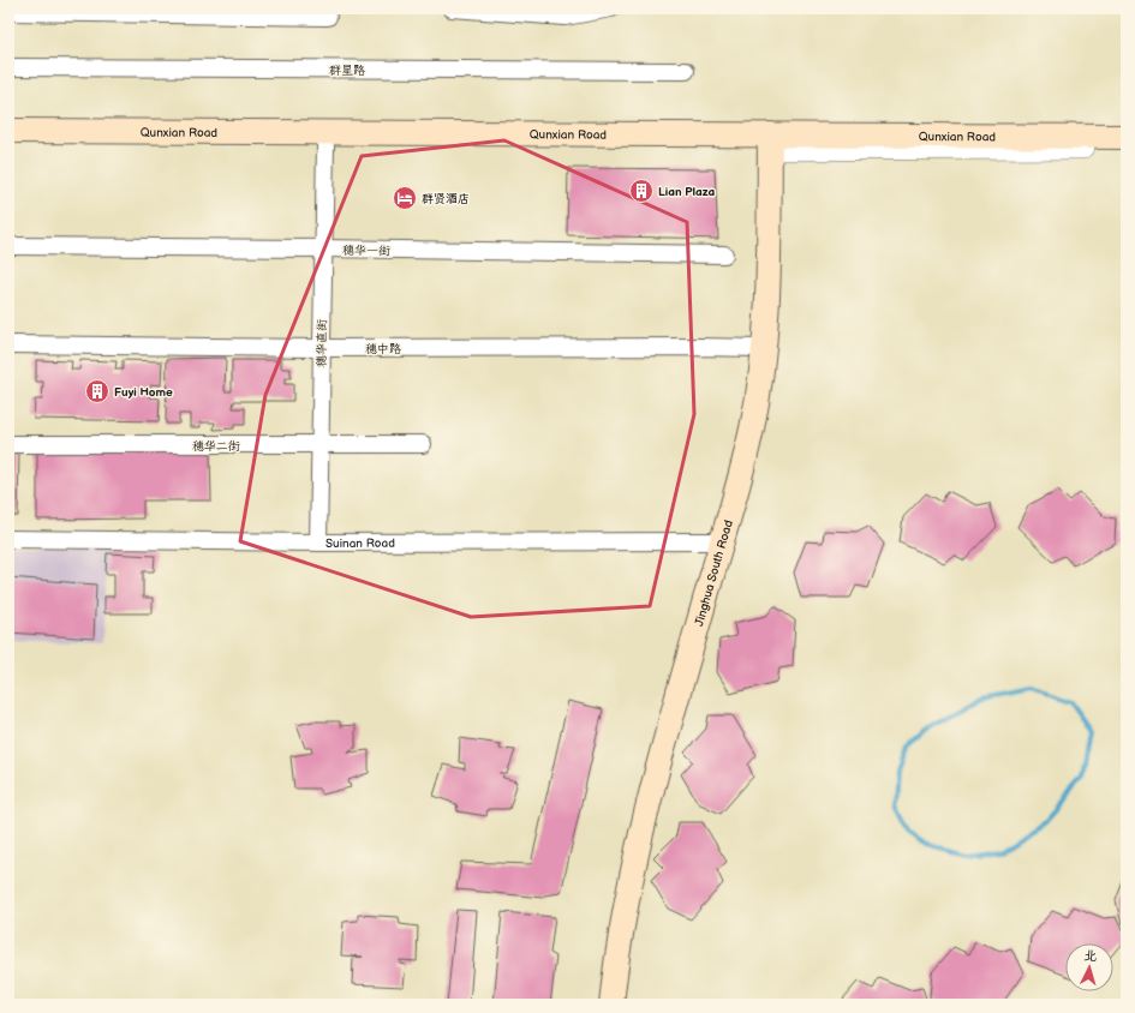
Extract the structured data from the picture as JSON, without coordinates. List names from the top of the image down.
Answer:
{
  "streets": {
    "main road": ["Qunxian Road", "Jinghua South Road"],
    "street": [
      "群星路",
      "穗华一街",
      "穗华直街",
      "穗中路",
      "穗华二街",
      "Suinan Road"
    ]
  },
  "crossings": [
    ["Qunxian Road", "穗华直街"],
    ["Qunxian Road", "Jinghua South Road"],
    ["穗华一街", "穗华直街"],
    ["穗华直街", "穗中路"],
    ["穗华直街", "穗华二街"],
    ["穗华直街", "Suinan Road"]
  ],
  "places": {
    "building": ["Lian Plaza", "Fuyi Home"],
    "hotel": ["群贤酒店"]
  },
  "north": "top"
}
